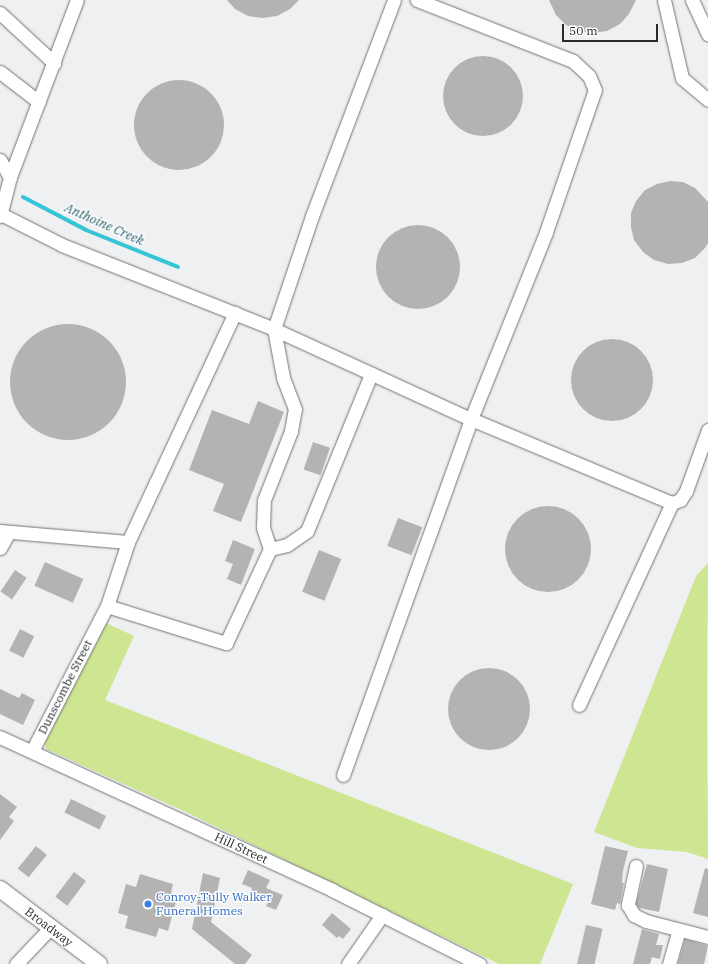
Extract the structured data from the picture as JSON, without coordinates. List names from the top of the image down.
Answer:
{
  "streets": {
    "main road": ["Broadway"],
    "street": ["Dunscombe Street", "Hill Street"]
  },
  "crossings": [
    ["Dunscombe Street", "Hill Street"]
  ],
  "water": ["Anthoine Creek"],
  "places": ["Conroy-Tully Walker Funeral Homes"],
  "scale_bar": "50 m"
}
